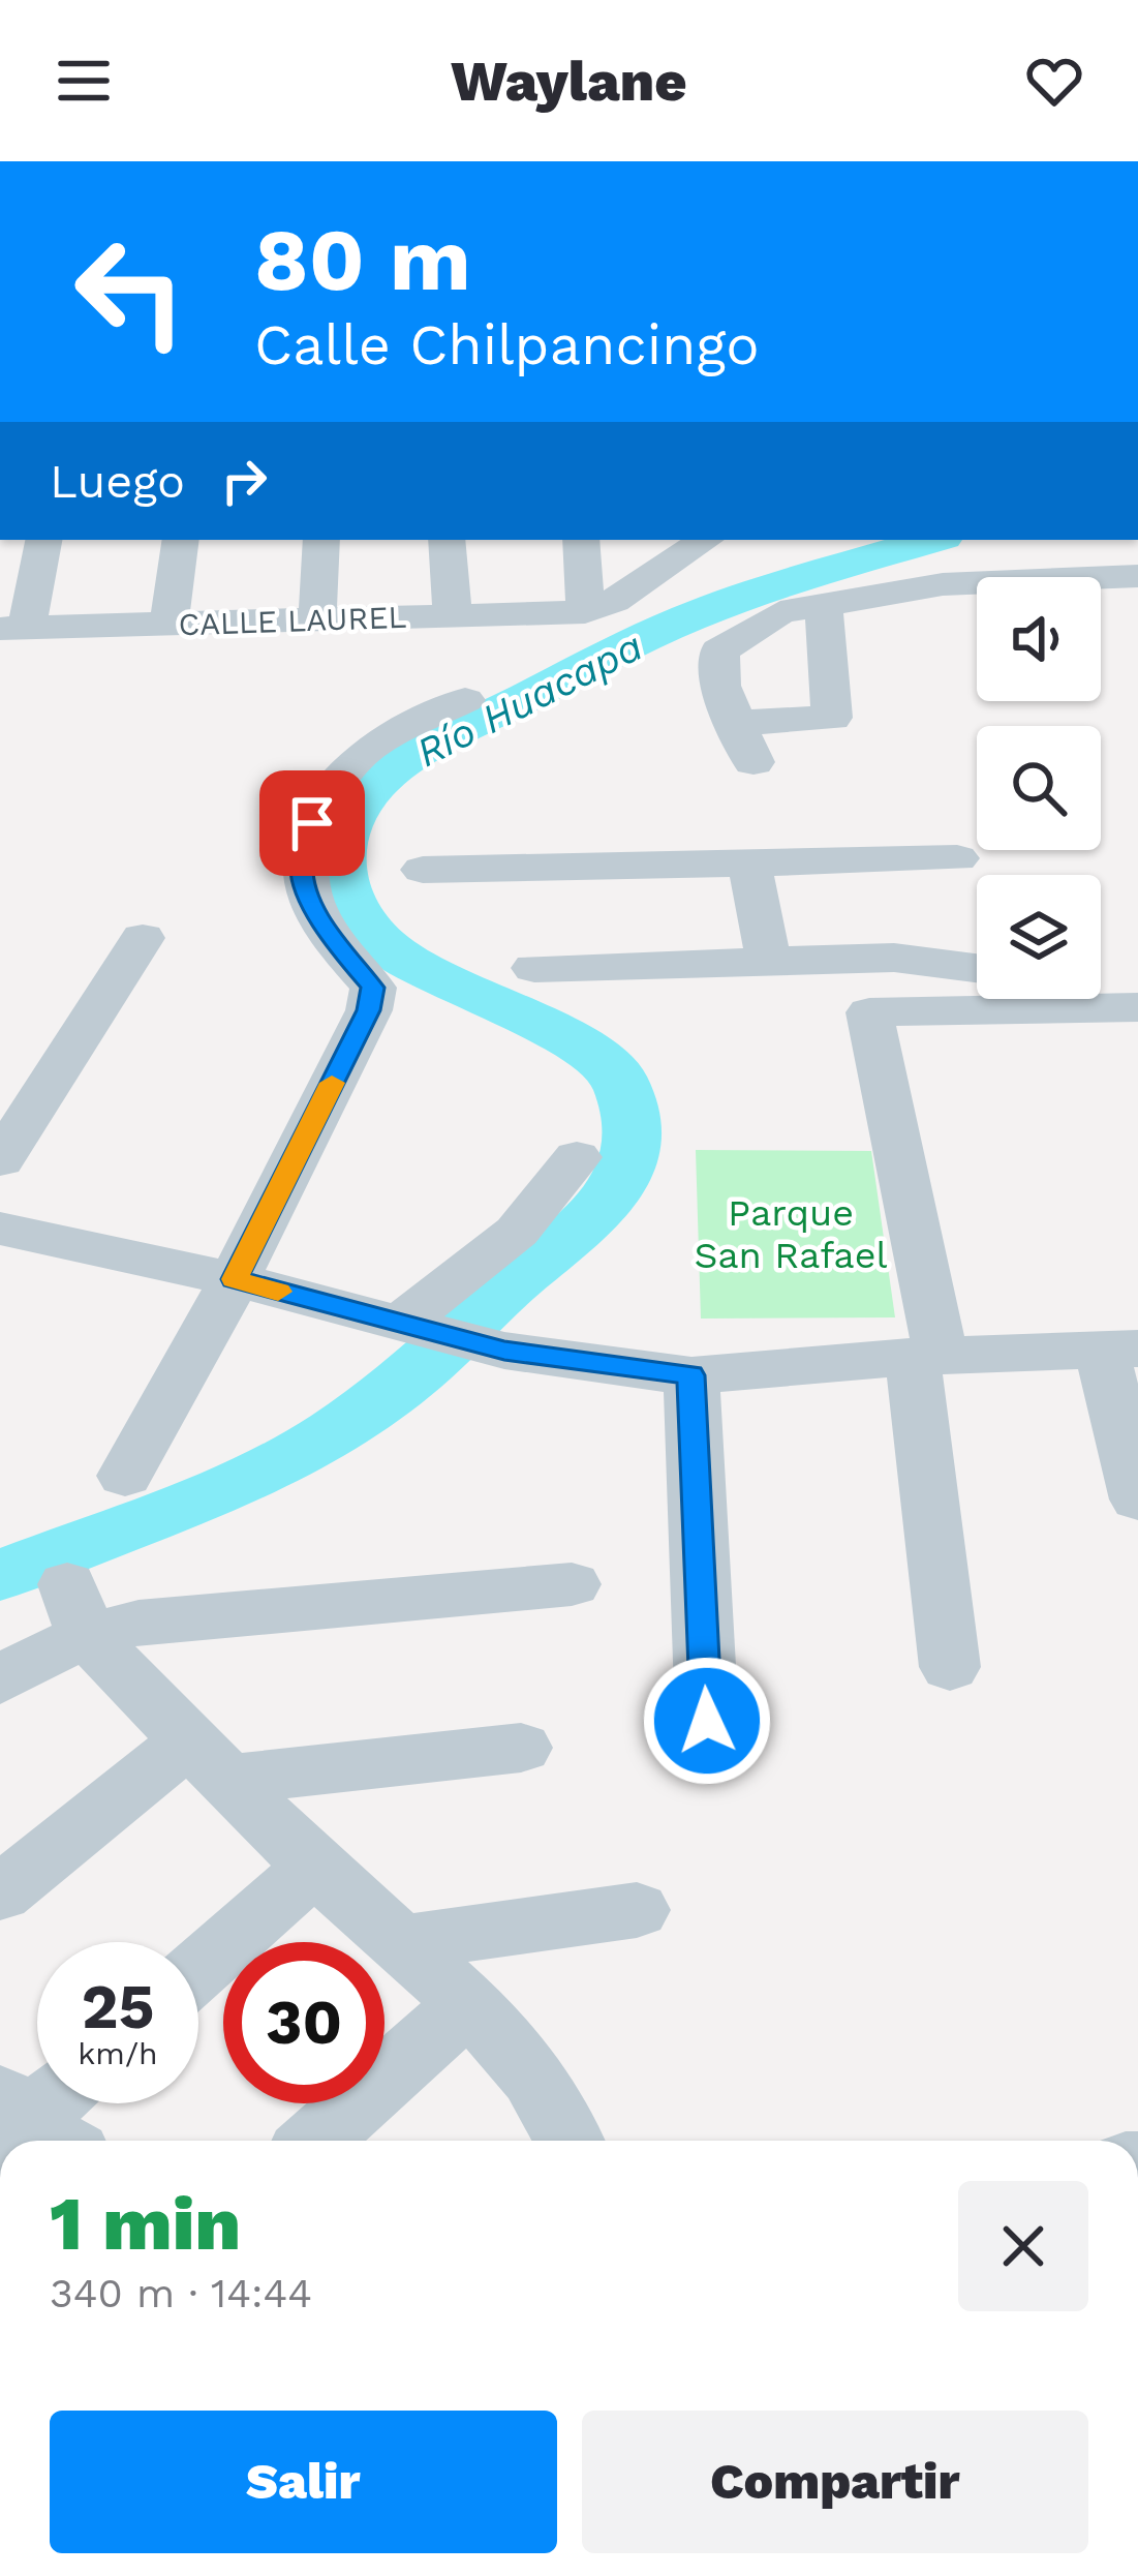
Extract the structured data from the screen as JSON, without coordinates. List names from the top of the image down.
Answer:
{
  "streets": {
    "street": ["CALLE LAUREL"]
  },
  "water": ["Río Huacapa"],
  "parks": ["Parque San Rafael"],
  "page": {
    "header": "Waylane",
    "turn": ["80 m", "Calle Chilpancingo"],
    "then": "Luego",
    "speed": "25 km/h",
    "limit": "30",
    "heading": ["1 min", "340 m · 14:44"],
    "buttons": ["Salir", "Compartir"]
  }
}
